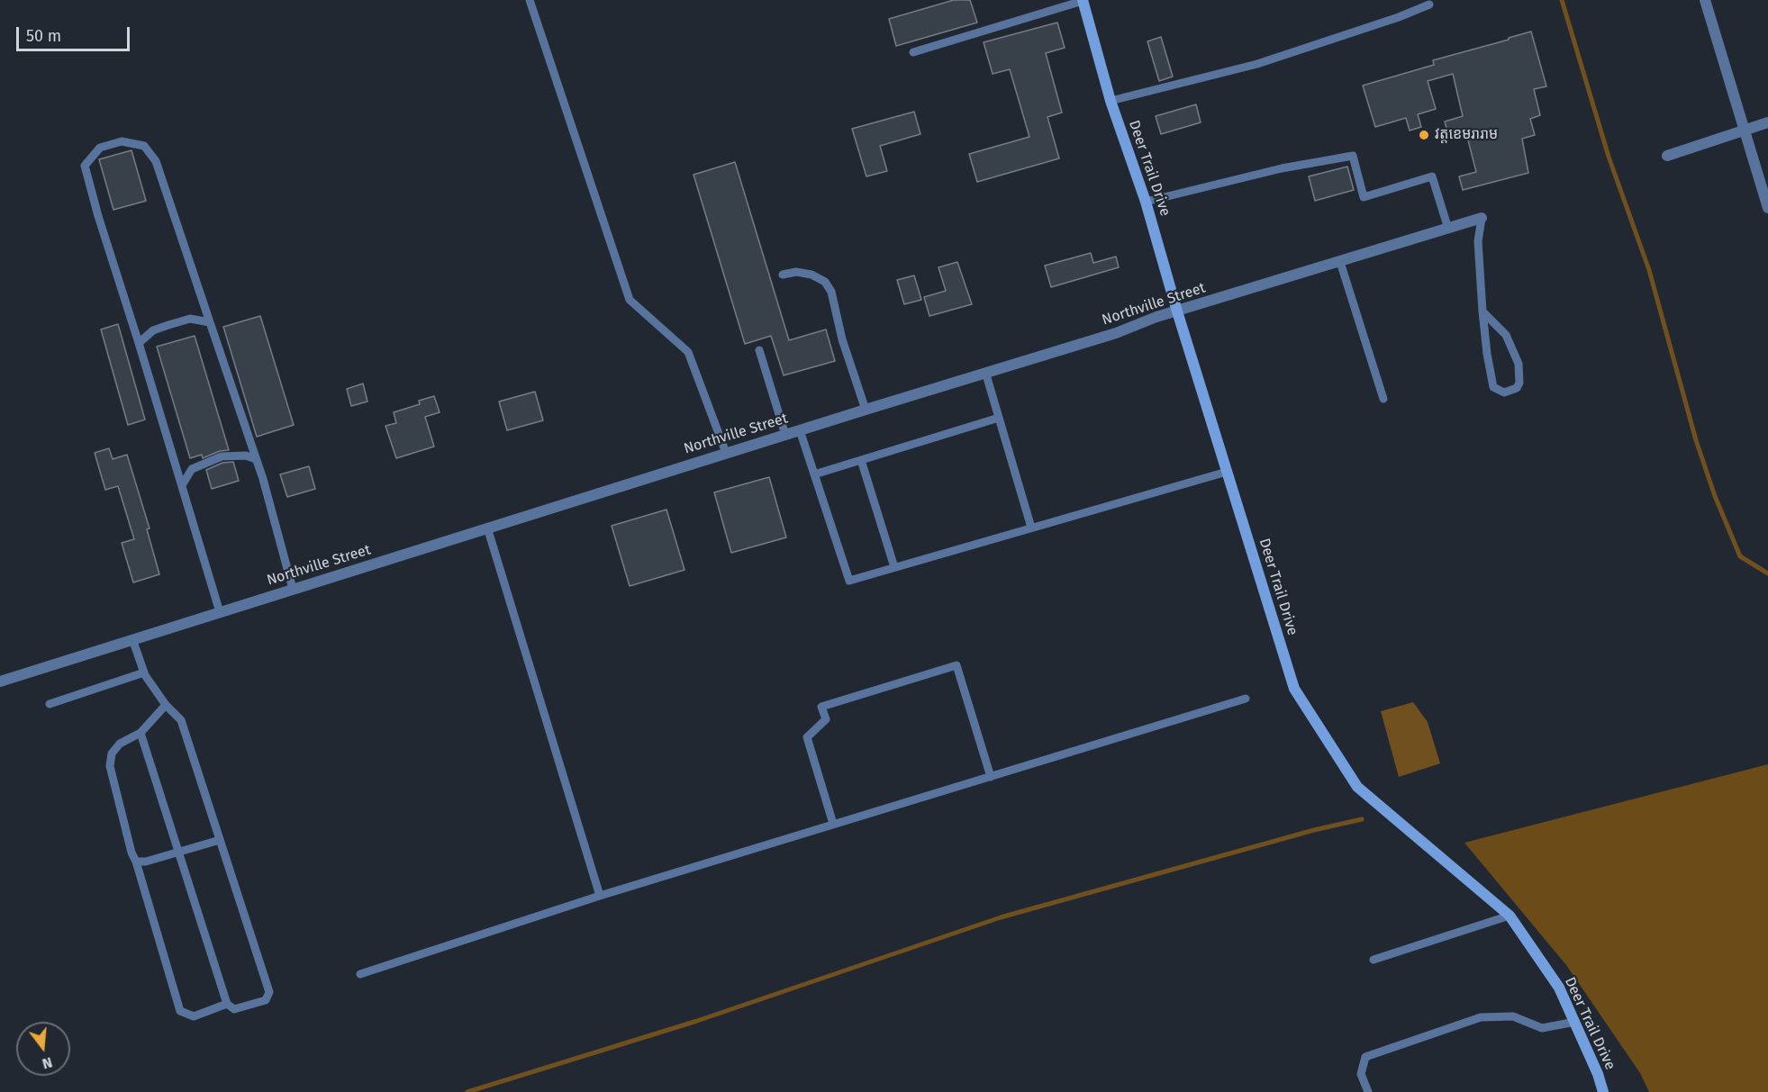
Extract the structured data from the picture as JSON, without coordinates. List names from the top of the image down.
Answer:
{
  "streets": {
    "street": ["Deer Trail Drive", "Northville Street"]
  },
  "crossings": [
    ["Deer Trail Drive", "Northville Street"]
  ],
  "places": ["វត្តខេមរារាម"],
  "scale_bar": "50 m",
  "north": "bottom"
}
